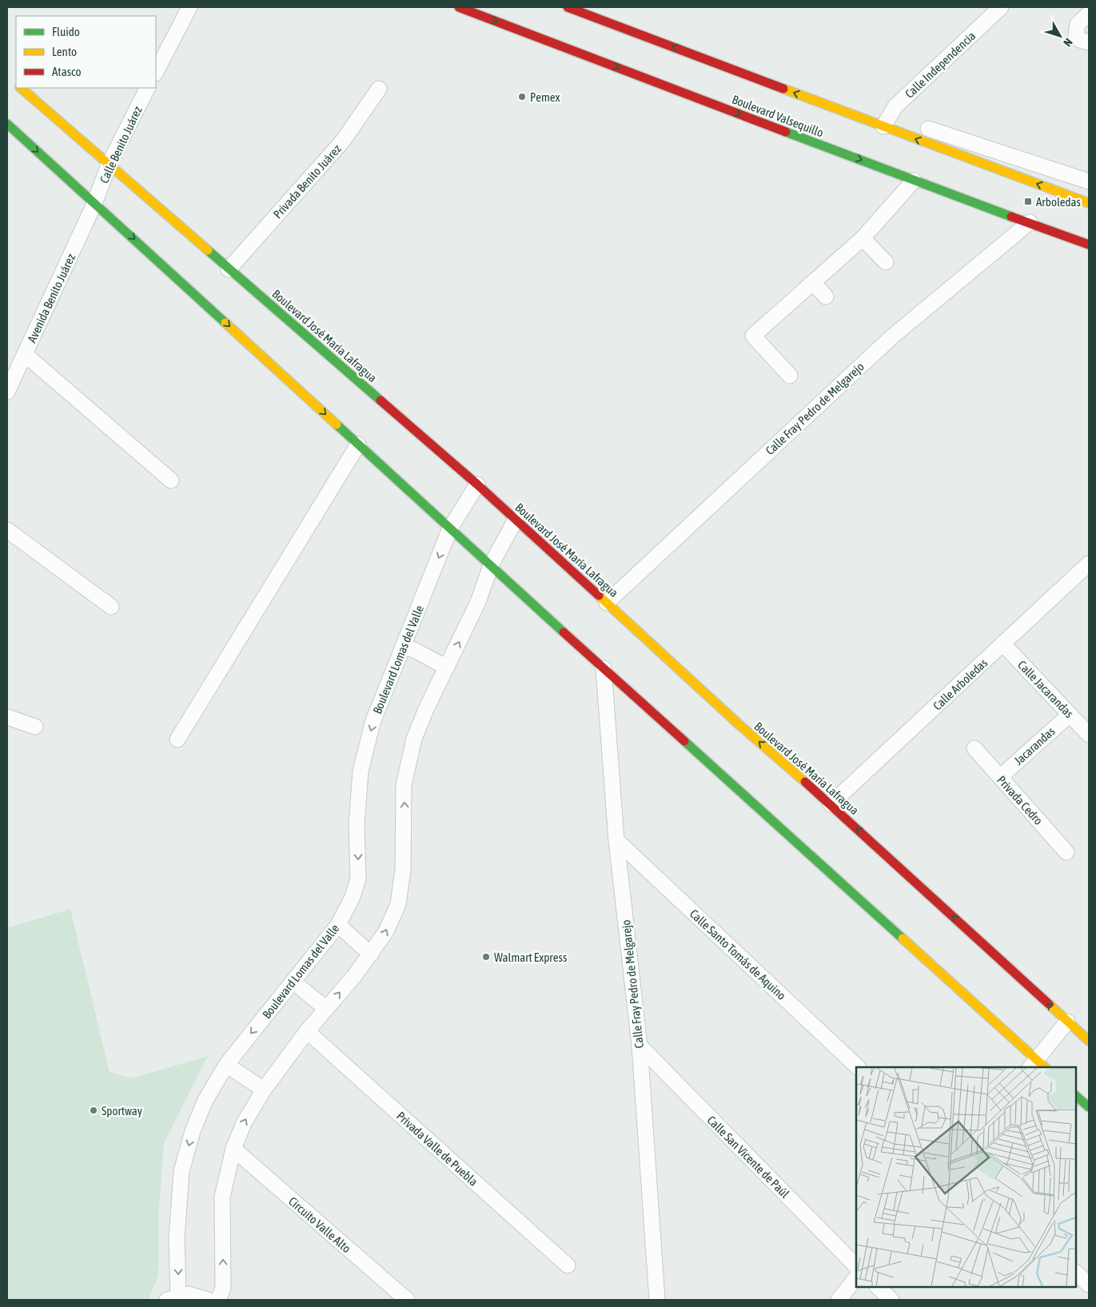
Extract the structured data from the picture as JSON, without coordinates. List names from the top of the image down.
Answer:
{
  "streets": {
    "main road": ["Boulevard Valsequillo", "Boulevard José María Lafragua"],
    "street": [
      "Calle Independencia",
      "Calle Benito Juárez",
      "Privada Benito Juárez",
      "Avenida Benito Juárez",
      "Calle Fray Pedro de Melgarejo",
      "Boulevard Lomas del Valle",
      "Calle Arboledas",
      "Calle Jacarandas",
      "Jacarandas",
      "Privada Cedro",
      "Calle Santo Tomás de Aquino",
      "Privada Valle de Puebla",
      "Calle San Vicente de Paúl",
      "Circuito Valle Alto"
    ]
  },
  "crossings": [
    ["Boulevard Valsequillo", "Calle Fray Pedro de Melgarejo"],
    ["Calle Benito Juárez", "Avenida Benito Juárez"],
    ["Calle Benito Juárez", "Boulevard José María Lafragua"],
    ["Privada Benito Juárez", "Boulevard José María Lafragua"],
    ["Boulevard José María Lafragua", "Calle Fray Pedro de Melgarejo"],
    ["Boulevard José María Lafragua", "Boulevard Lomas del Valle"],
    ["Boulevard José María Lafragua", "Calle Arboledas"],
    ["Calle Fray Pedro de Melgarejo", "Calle Santo Tomás de Aquino"],
    ["Calle Fray Pedro de Melgarejo", "Calle San Vicente de Paúl"],
    ["Calle Arboledas", "Calle Jacarandas"],
    ["Calle Jacarandas", "Jacarandas"],
    ["Jacarandas", "Privada Cedro"]
  ],
  "places": {
    "other": ["Pemex", "Walmart Express", "Sportway"],
    "transit": ["Arboledas"]
  },
  "legend": ["Fluido", "Lento", "Atasco"],
  "north": "bottom right"
}
